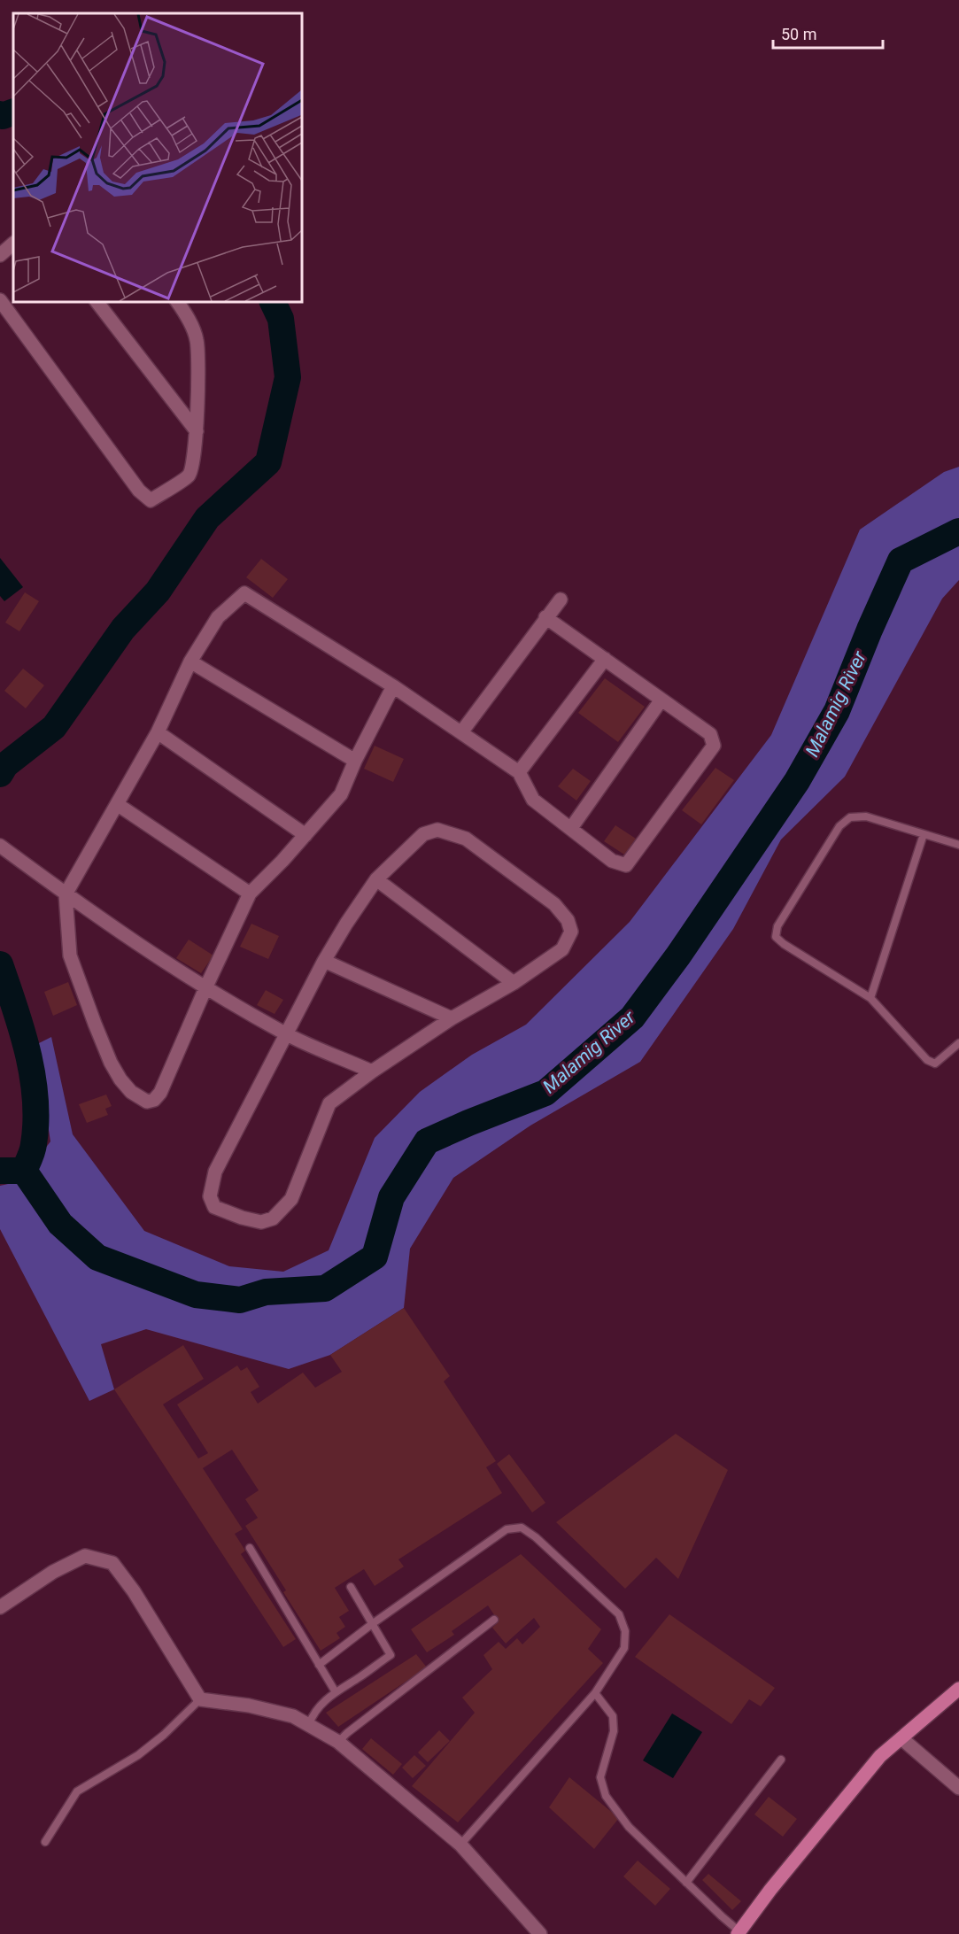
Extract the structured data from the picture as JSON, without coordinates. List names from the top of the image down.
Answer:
{
  "water": ["Malamig River"],
  "scale_bar": "50 m"
}
